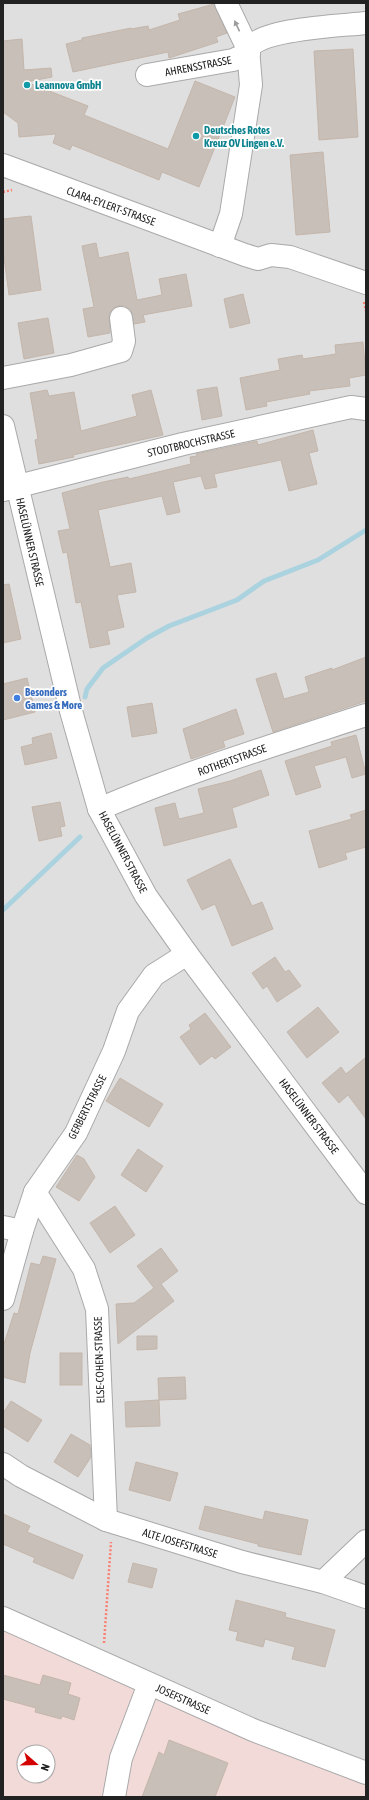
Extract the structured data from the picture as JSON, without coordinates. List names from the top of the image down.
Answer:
{
  "streets": {
    "street": [
      "AHRENSSTRASSE",
      "CLARA-EYLERT-STRASSE",
      "STODTBROCHSTRASSE",
      "HASELÜNNER STRASSE",
      "ROTHERTSTRASSE",
      "GERBERTSTRASSE",
      "ELSE-COHEN-STRASSE",
      "ALTE JOSEFSTRASSE",
      "JOSEFSTRASSE"
    ]
  },
  "crossings": [
    ["STODTBROCHSTRASSE", "HASELÜNNER STRASSE"],
    ["HASELÜNNER STRASSE", "ROTHERTSTRASSE"],
    ["HASELÜNNER STRASSE", "GERBERTSTRASSE"],
    ["GERBERTSTRASSE", "ELSE-COHEN-STRASSE"],
    ["ELSE-COHEN-STRASSE", "ALTE JOSEFSTRASSE"]
  ],
  "places": ["Leannova GmbH", "Deutsches Rotes Kreuz OV Lingen e.V.", "Besonders Games & More"],
  "north": "right"
}
